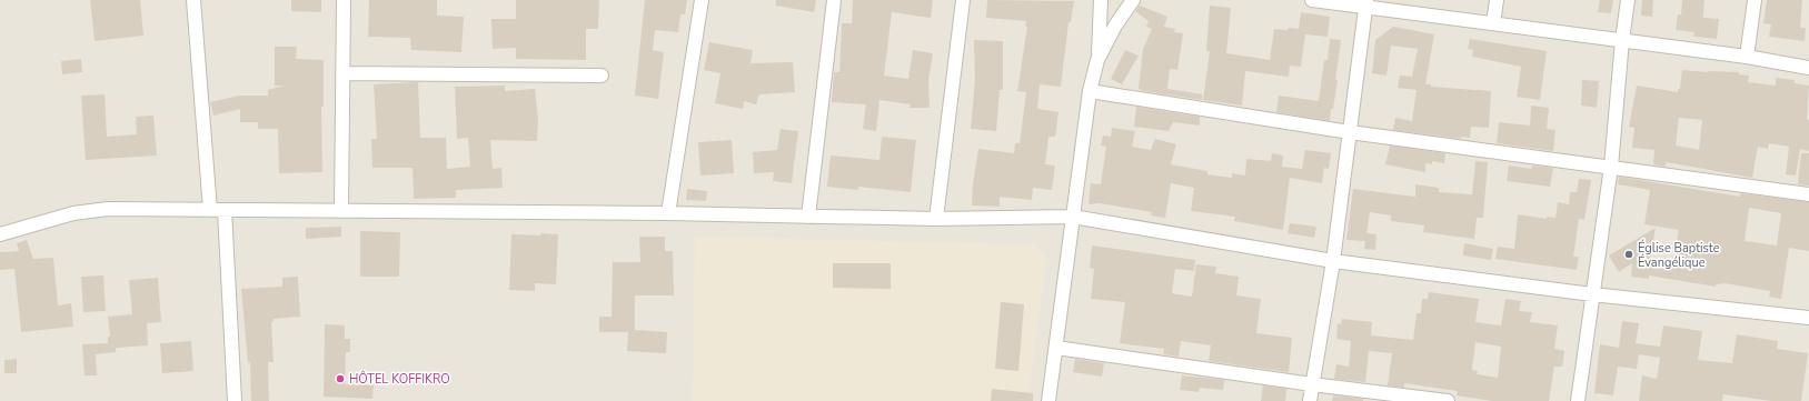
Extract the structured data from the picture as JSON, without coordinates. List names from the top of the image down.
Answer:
{
  "places": ["Église Baptiste Évangélique", "HÔTEL KOFFIKRO"]
}
